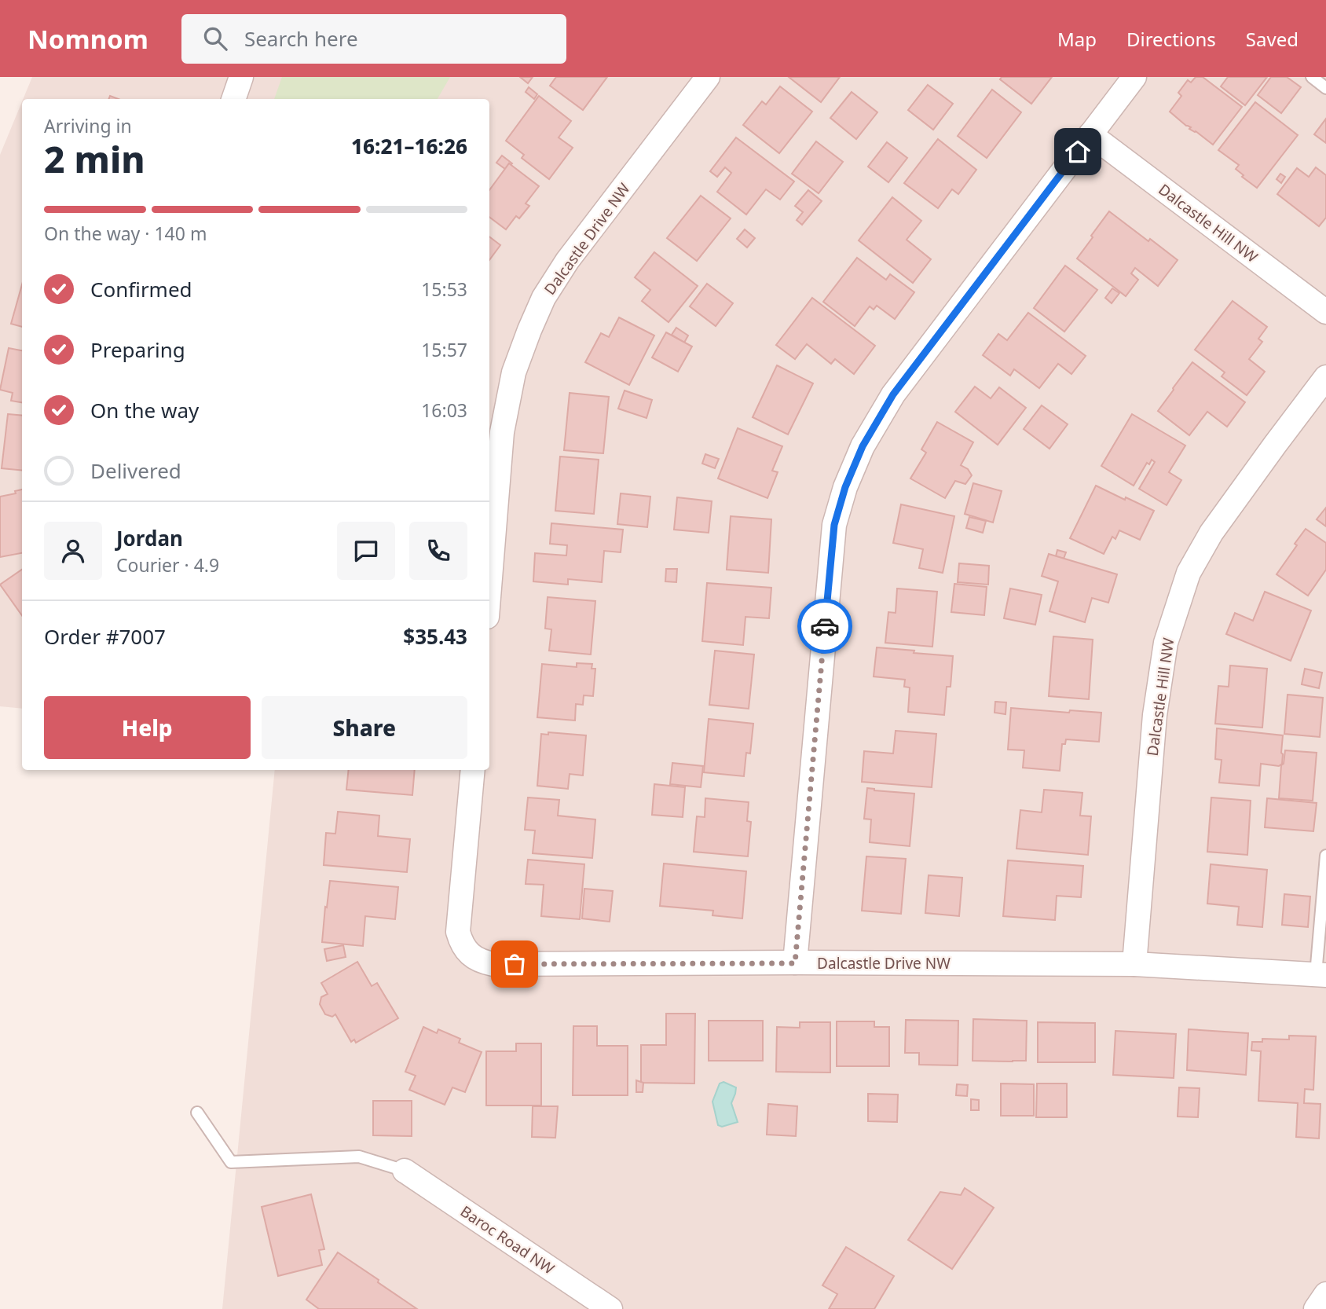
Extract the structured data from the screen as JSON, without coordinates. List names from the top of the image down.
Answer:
{
  "streets": {
    "street": ["Dalcastle Hill NW", "Dalcastle Drive NW", "Baroc Road NW"]
  },
  "crossings": [
    ["Dalcastle Hill NW", "Dalcastle Drive NW"]
  ],
  "page": {
    "header": "Nomnom",
    "search": "Search here",
    "nav": ["Map", "Directions", "Saved"],
    "heading": ["2 min", "Arriving in", "16:21–16:26"],
    "panel": [
      "Jordan",
      "Courier · 4.9",
      "Order #7007",
      "$35.43"
    ],
    "bar": "On the way · 140 m",
    "list": [
      ["Confirmed", "15:53"],
      ["Preparing", "15:57"],
      ["On the way", "16:03"],
      "Delivered"
    ],
    "buttons": ["Help", "Share"]
  }
}
